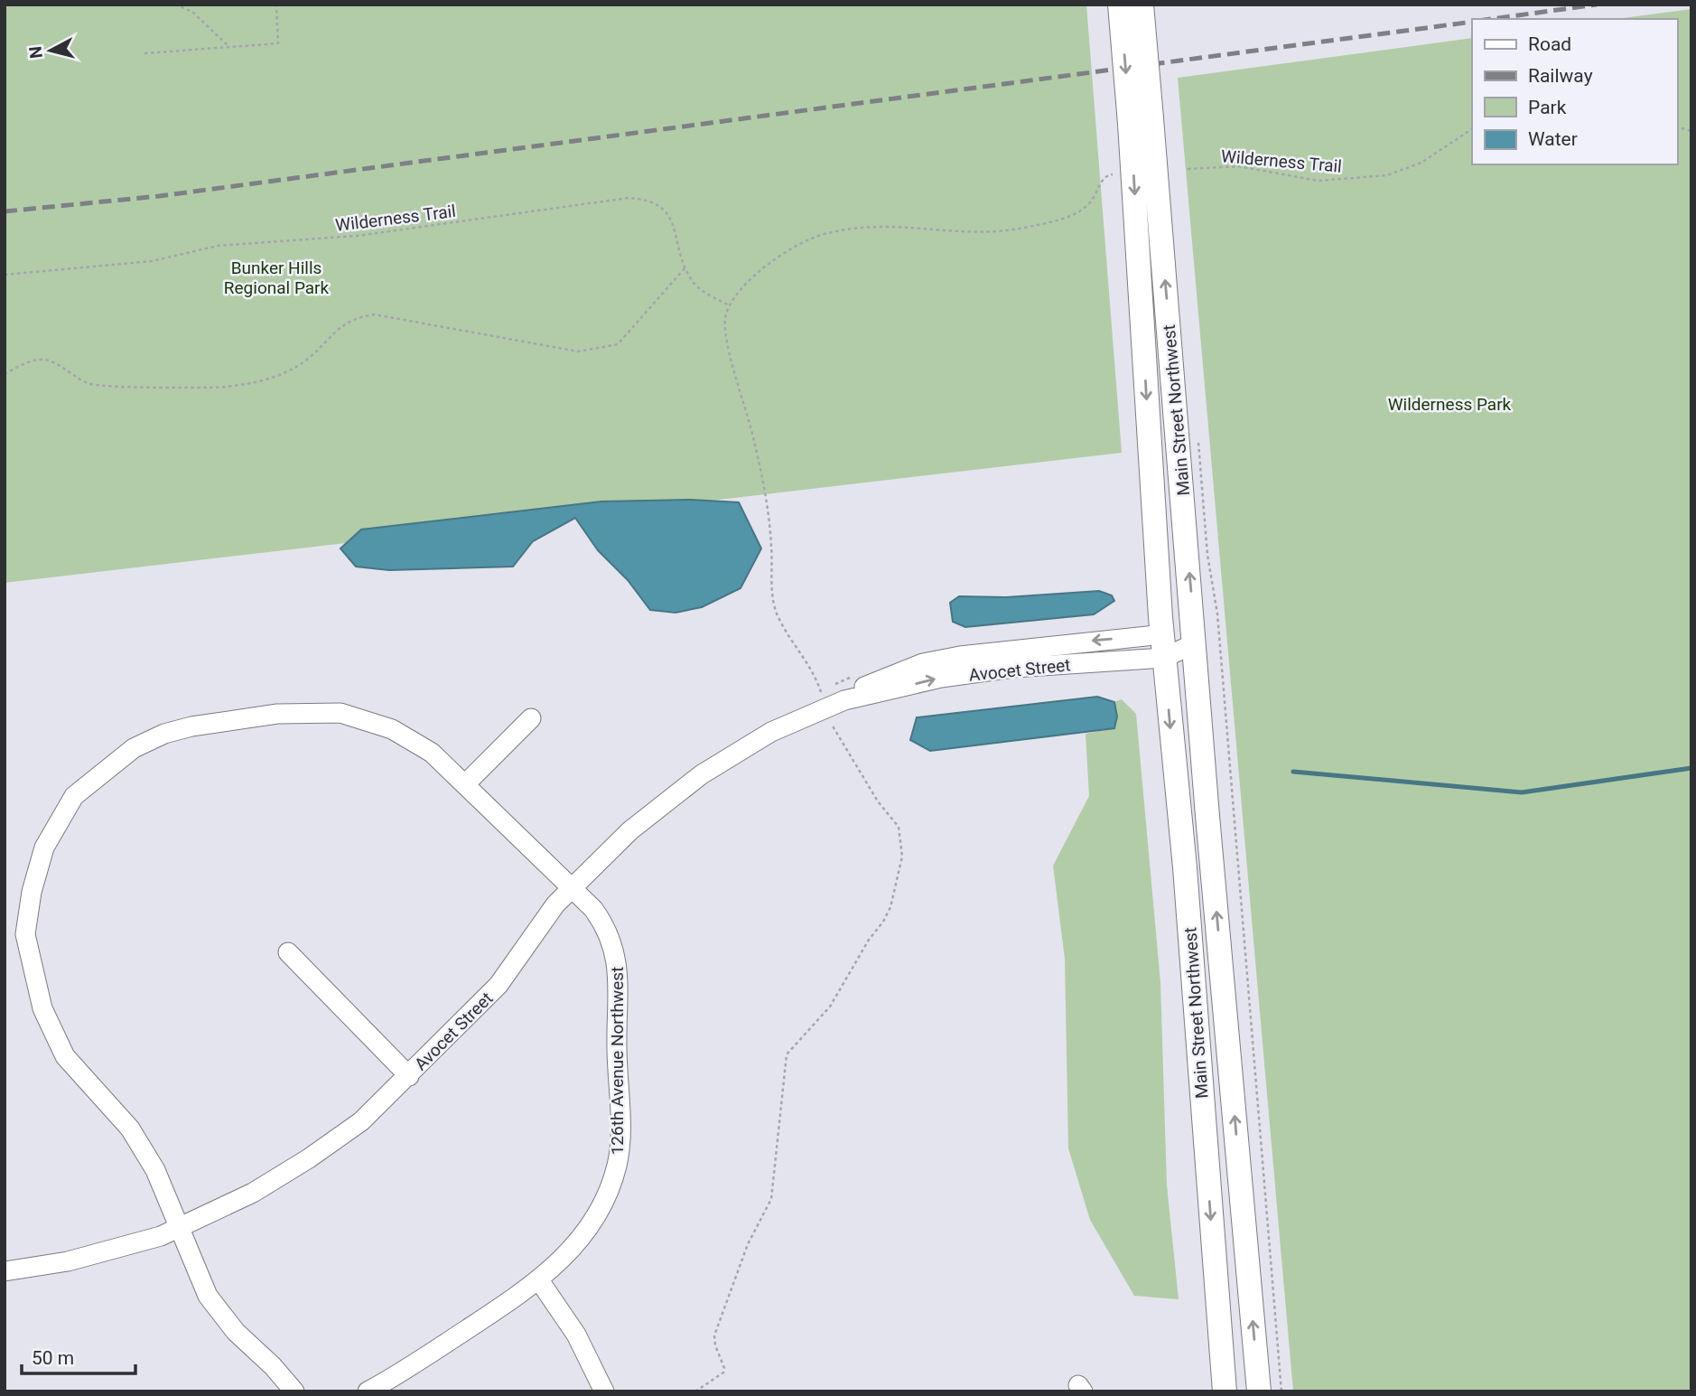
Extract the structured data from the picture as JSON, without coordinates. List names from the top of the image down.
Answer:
{
  "streets": {
    "main road": ["Main Street Northwest"],
    "street": ["Avocet Street", "126th Avenue Northwest"],
    "path": ["Wilderness Trail"]
  },
  "crossings": [
    ["Main Street Northwest", "Avocet Street"],
    ["Avocet Street", "126th Avenue Northwest"]
  ],
  "parks": ["Bunker Hills Regional Park", "Wilderness Park"],
  "legend": [
    "Road",
    "Railway",
    "Park",
    "Water"
  ],
  "scale_bar": "50 m",
  "north": "left"
}
